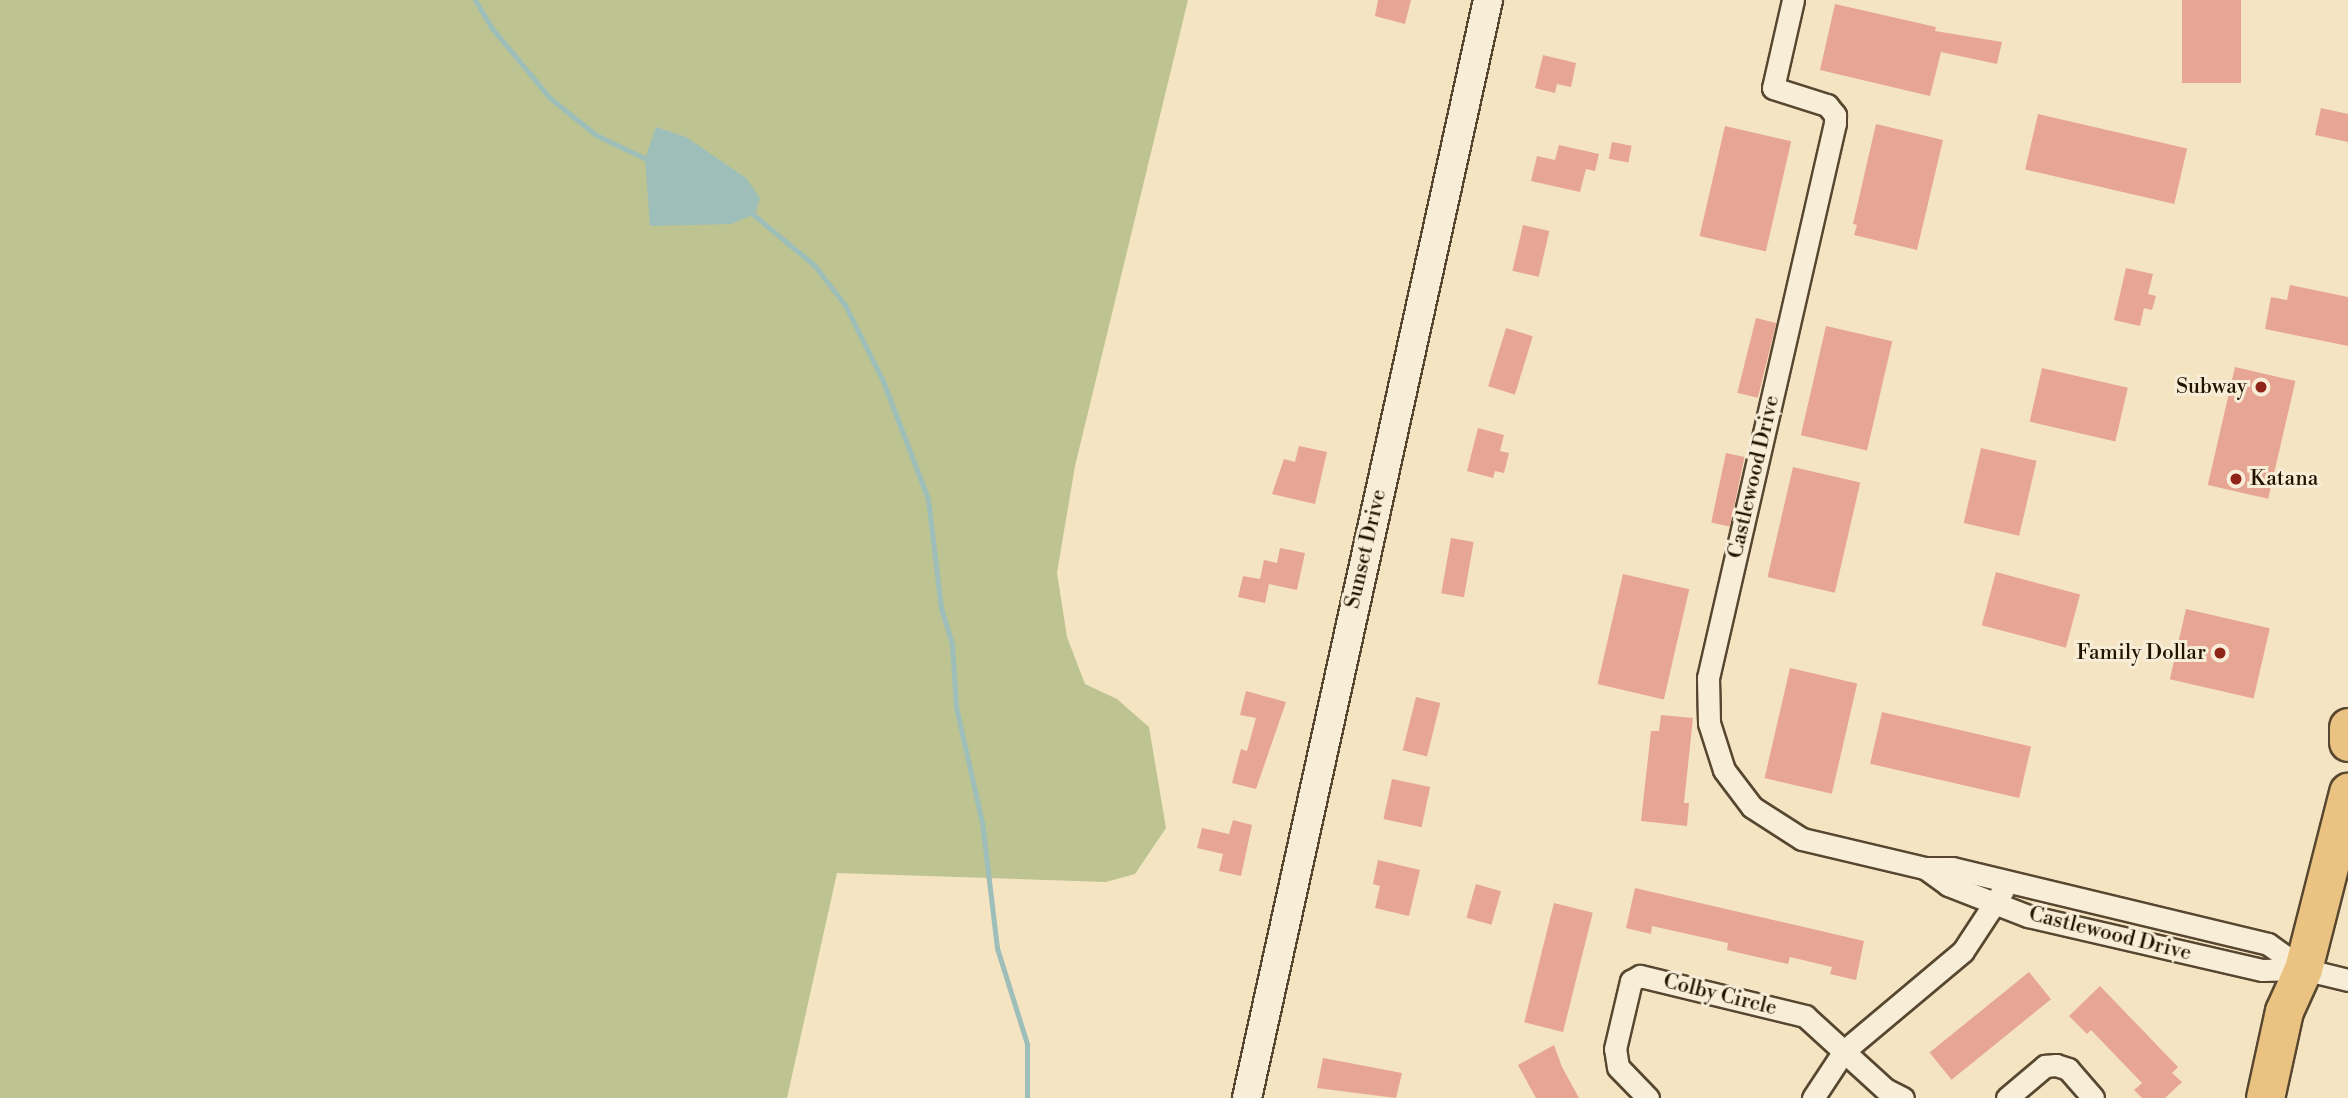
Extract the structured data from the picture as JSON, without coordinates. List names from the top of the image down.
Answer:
{
  "streets": {
    "street": ["Castlewood Drive", "Sunset Drive", "Colby Circle"]
  },
  "places": ["Subway", "Katana", "Family Dollar"]
}
